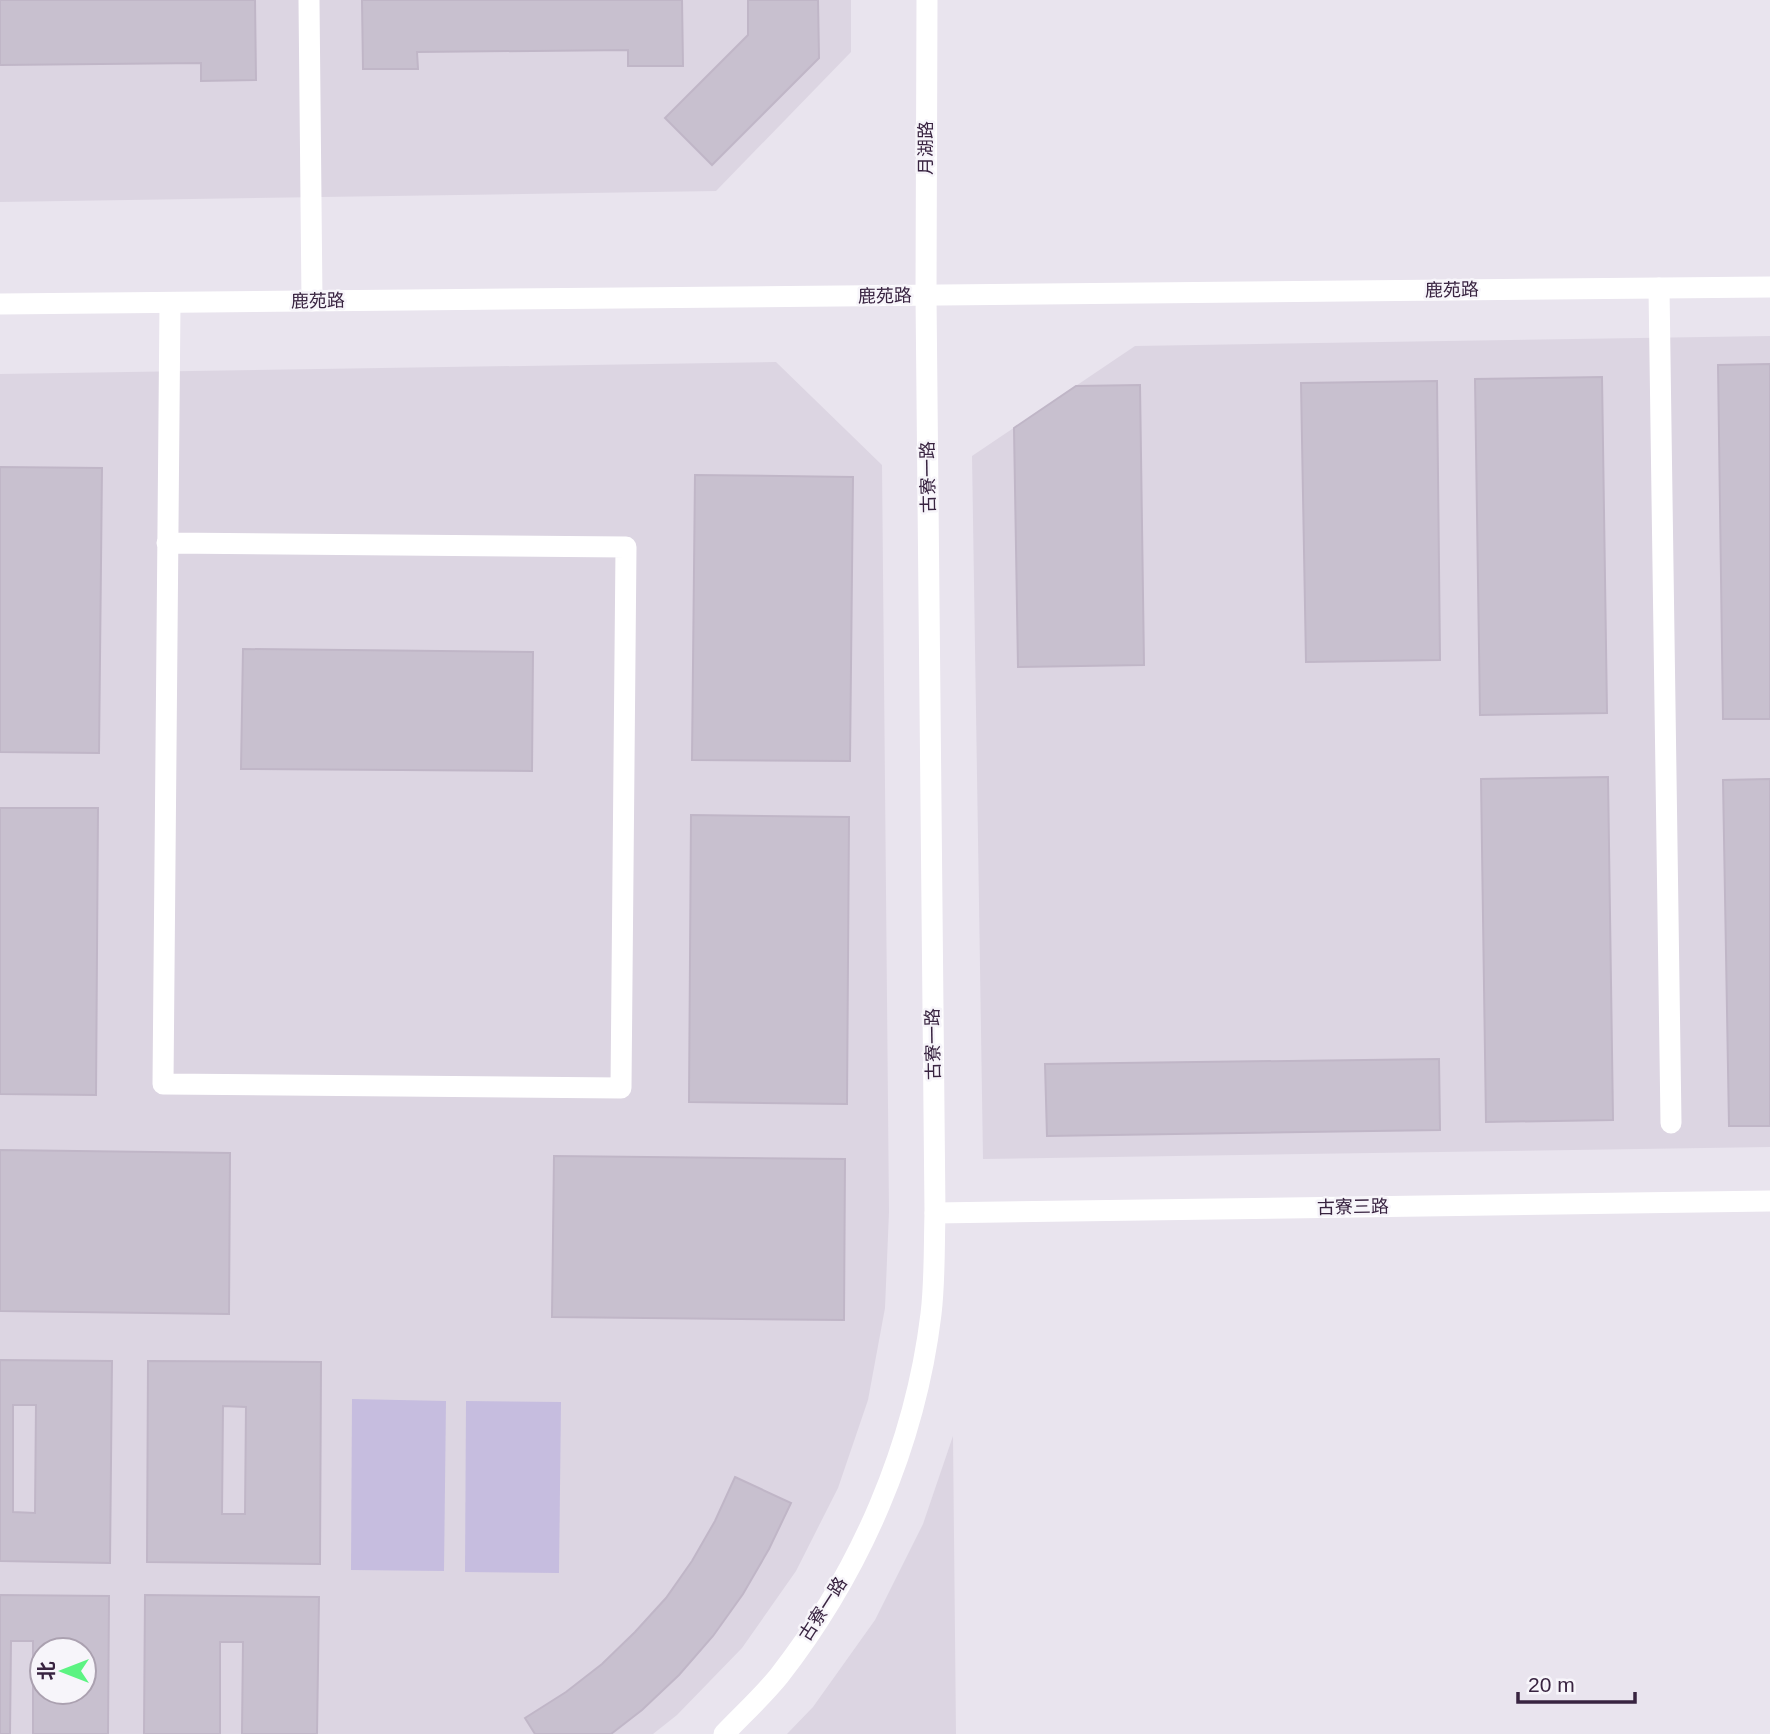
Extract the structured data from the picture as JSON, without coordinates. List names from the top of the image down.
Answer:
{
  "streets": {
    "street": [
      "月湖路",
      "鹿苑路",
      "古寮一路",
      "古寮三路"
    ]
  },
  "crossings": [
    ["月湖路", "鹿苑路"],
    ["月湖路", "古寮一路"],
    ["鹿苑路", "古寮一路"],
    ["古寮一路", "古寮三路"]
  ],
  "scale_bar": "20 m",
  "north": "left"
}
